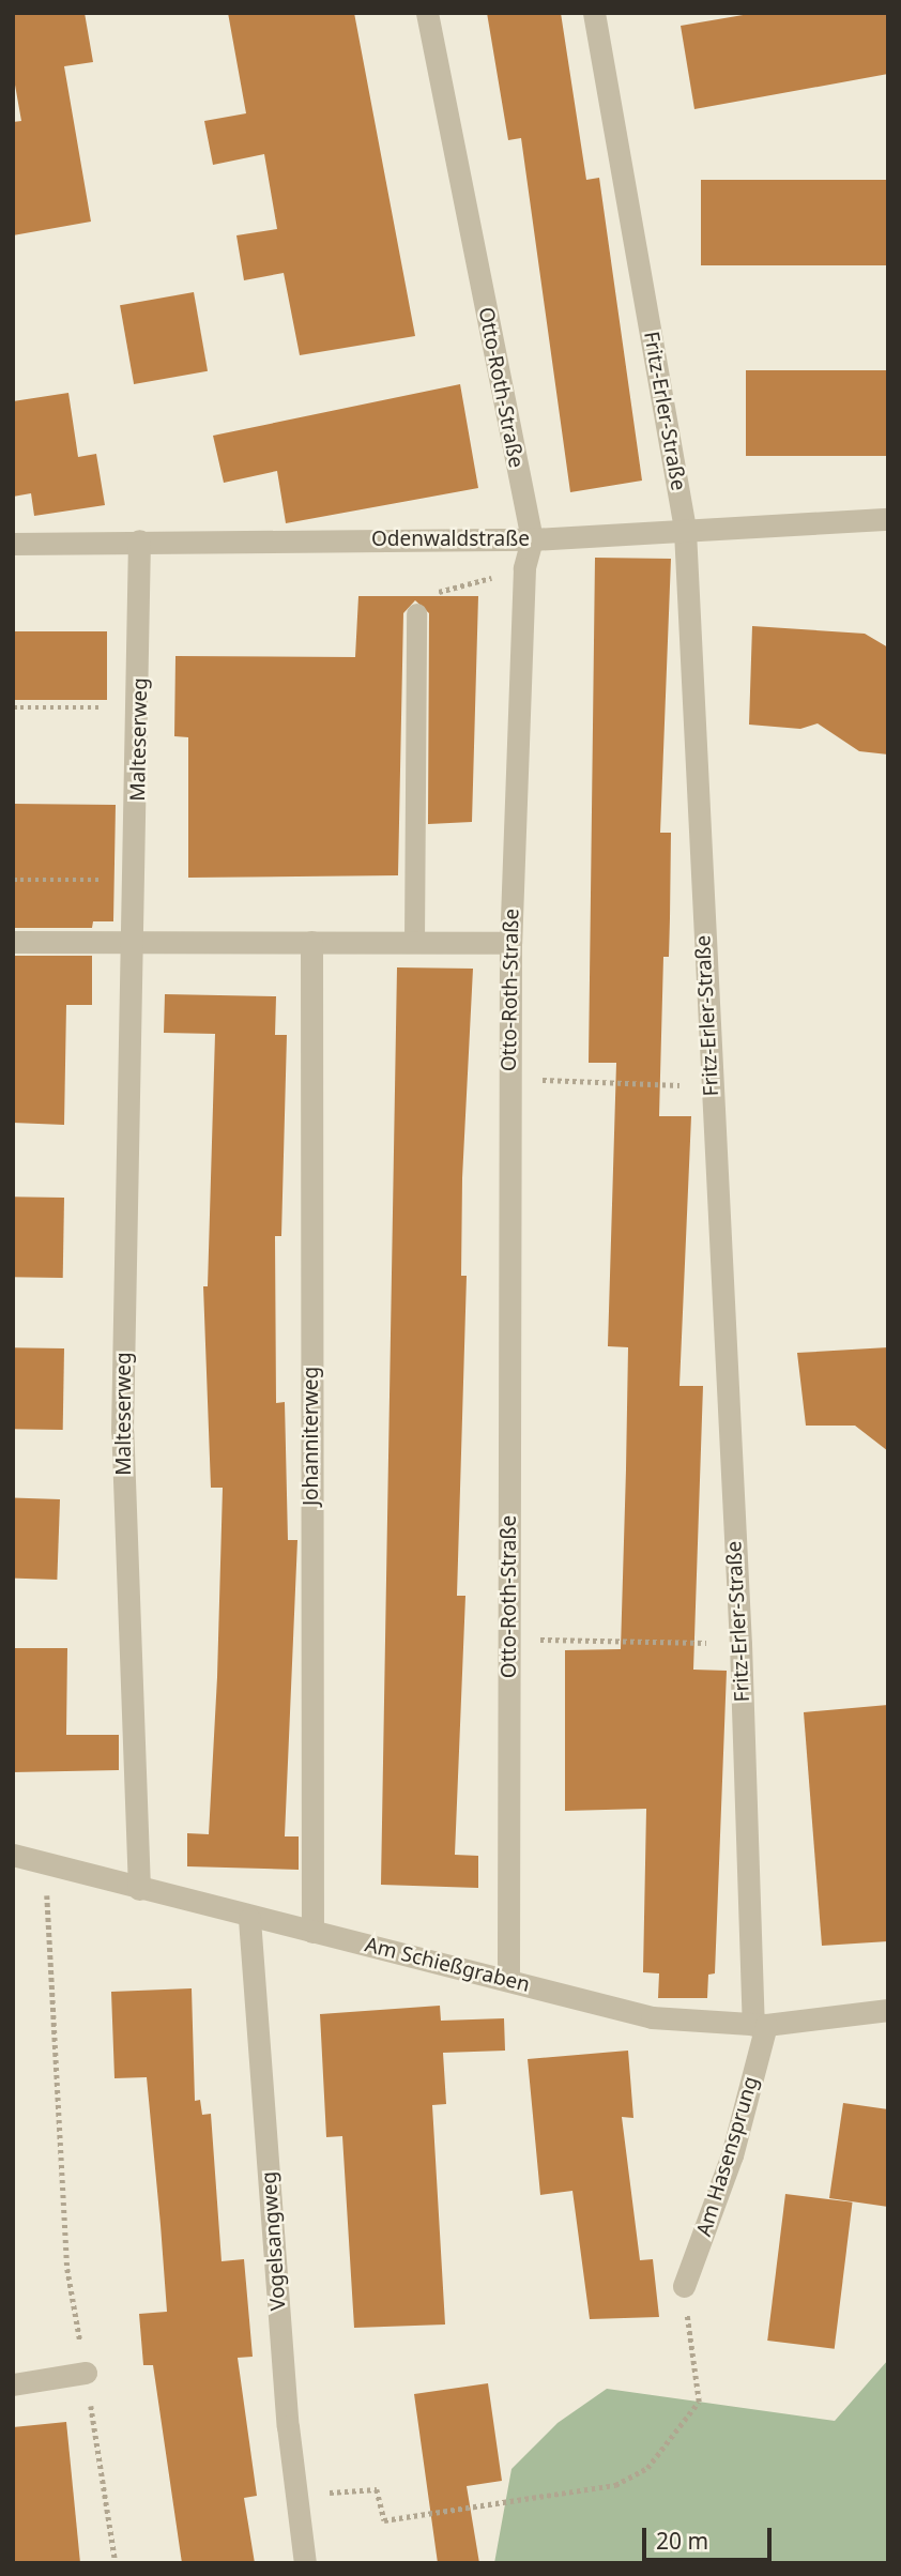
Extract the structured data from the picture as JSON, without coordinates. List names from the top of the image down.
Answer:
{
  "streets": {
    "street": [
      "Otto-Roth-Straße",
      "Fritz-Erler-Straße",
      "Odenwaldstraße",
      "Malteserweg",
      "Johanniterweg",
      "Am Schießgraben",
      "Am Hasensprung",
      "Vogelsangweg"
    ]
  },
  "crossings": [
    ["Otto-Roth-Straße", "Odenwaldstraße"],
    ["Otto-Roth-Straße", "Am Schießgraben"],
    ["Fritz-Erler-Straße", "Odenwaldstraße"],
    ["Fritz-Erler-Straße", "Am Schießgraben"],
    ["Fritz-Erler-Straße", "Am Hasensprung"],
    ["Odenwaldstraße", "Malteserweg"],
    ["Malteserweg", "Am Schießgraben"],
    ["Johanniterweg", "Am Schießgraben"],
    ["Am Schießgraben", "Am Hasensprung"],
    ["Am Schießgraben", "Vogelsangweg"]
  ],
  "scale_bar": "20 m"
}
